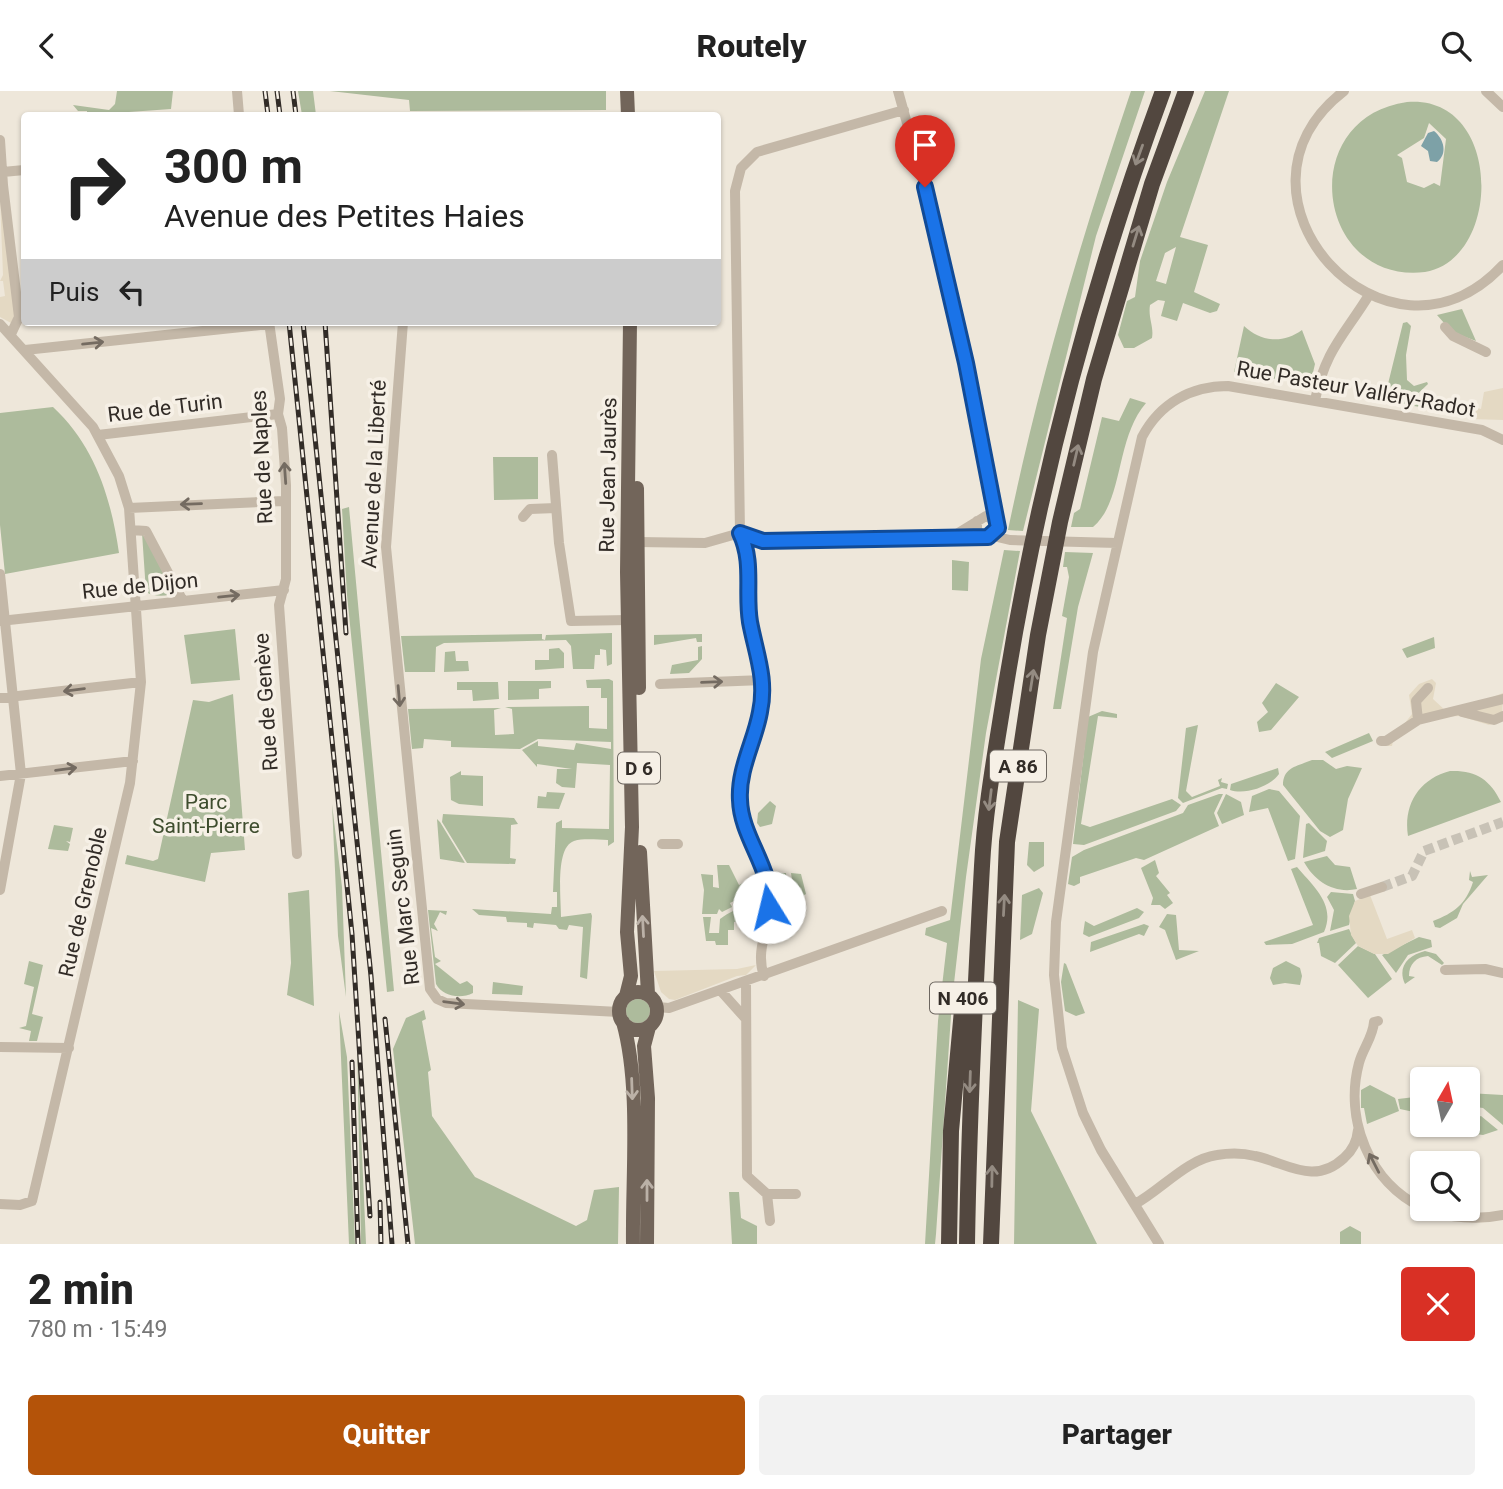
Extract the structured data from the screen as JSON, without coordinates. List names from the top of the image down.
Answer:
{
  "streets": {
    "highway": ["A 86", "N 406"],
    "main road": ["Rue Jean Jaurès", "D 6"],
    "street": [
      "Rue Pasteur Valléry-Radot",
      "Rue de Turin",
      "Rue de Naples",
      "Avenue de la Liberté",
      "Rue de Dijon",
      "Rue de Genève",
      "Rue de Grenoble",
      "Rue Marc Seguin"
    ]
  },
  "crossings": [
    ["Rue de Turin", "Rue de Naples"],
    ["Rue de Turin", "Rue de Grenoble"],
    ["Rue de Naples", "Rue de Dijon"],
    ["Rue de Naples", "Rue de Genève"],
    ["Avenue de la Liberté", "Rue Marc Seguin"],
    ["Rue Jean Jaurès", "D 6"],
    ["Rue de Dijon", "Rue de Genève"],
    ["Rue de Dijon", "Rue de Grenoble"],
    ["A 86", "N 406"],
    ["D 6", "Rue Marc Seguin"]
  ],
  "one_way": ["Rue Marc Seguin"],
  "parks": ["Parc Saint-Pierre"],
  "north": "top",
  "page": {
    "header": "Routely",
    "turn": ["300 m", "Avenue des Petites Haies"],
    "then": "Puis",
    "heading": ["2 min", "780 m · 15:49"],
    "buttons": ["Quitter", "Partager"]
  }
}
